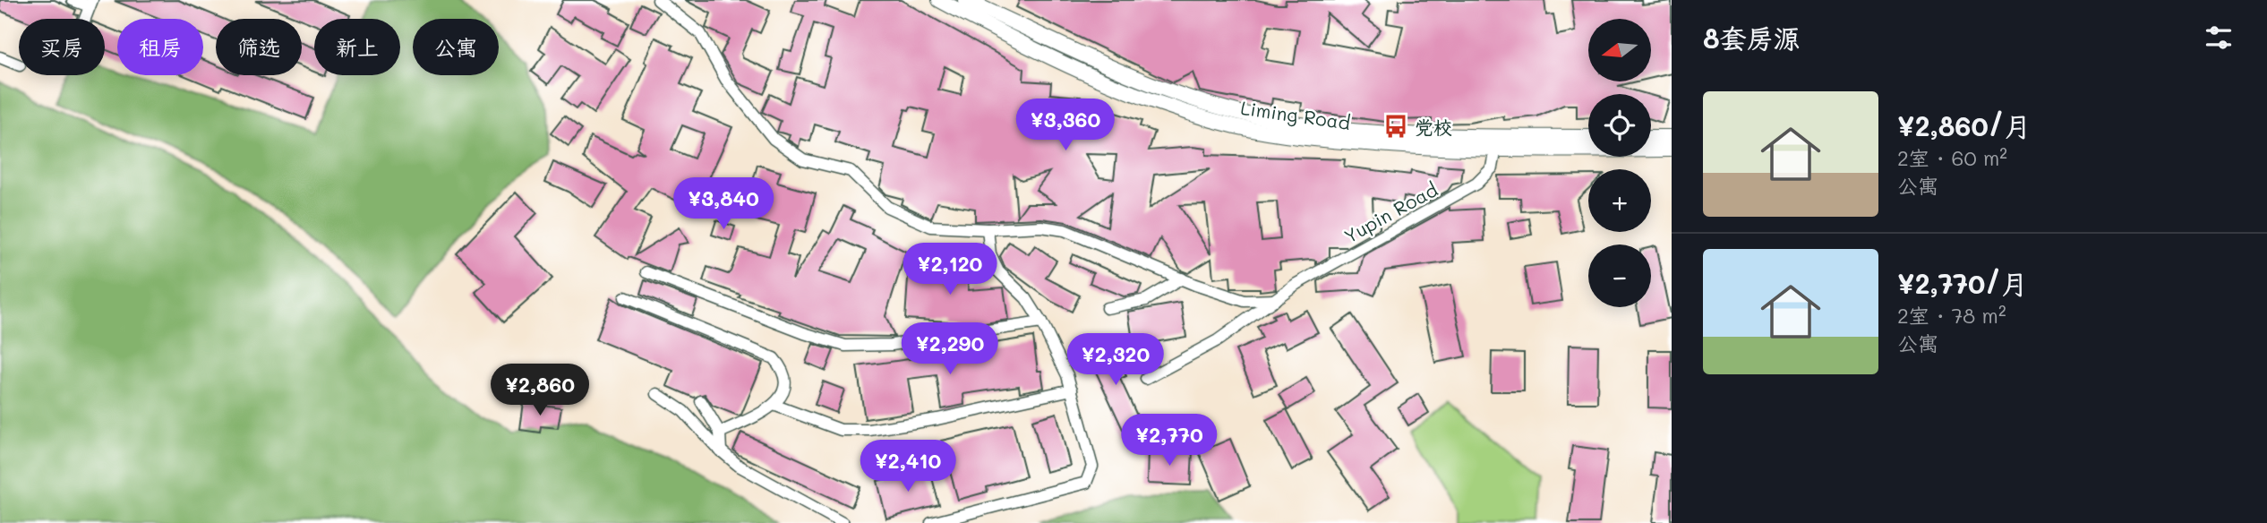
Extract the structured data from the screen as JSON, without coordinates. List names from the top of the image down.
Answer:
{
  "streets": {
    "street": ["Liming Road", "Yupin Road"]
  },
  "crossings": [
    ["Liming Road", "Yupin Road"]
  ],
  "places": {
    "bus stop": ["党校"]
  },
  "north": "left",
  "page": {
    "heading": "8套房源",
    "map_buttons": ["+", "−"],
    "chip": [
      "买房",
      "租房",
      "筛选",
      "新上",
      "公寓"
    ],
    "list": [
      {
        "name": "¥2,860/月",
        "note": "2室 · 60 m² · 公寓"
      },
      {
        "name": "¥2,770/月",
        "note": "2室 · 78 m² · 公寓"
      }
    ],
    "price": [
      "¥3,360",
      "¥3,840",
      "¥2,120",
      "¥2,290",
      "¥2,320",
      "¥2,860",
      "¥2,770",
      "¥2,410"
    ]
  }
}
